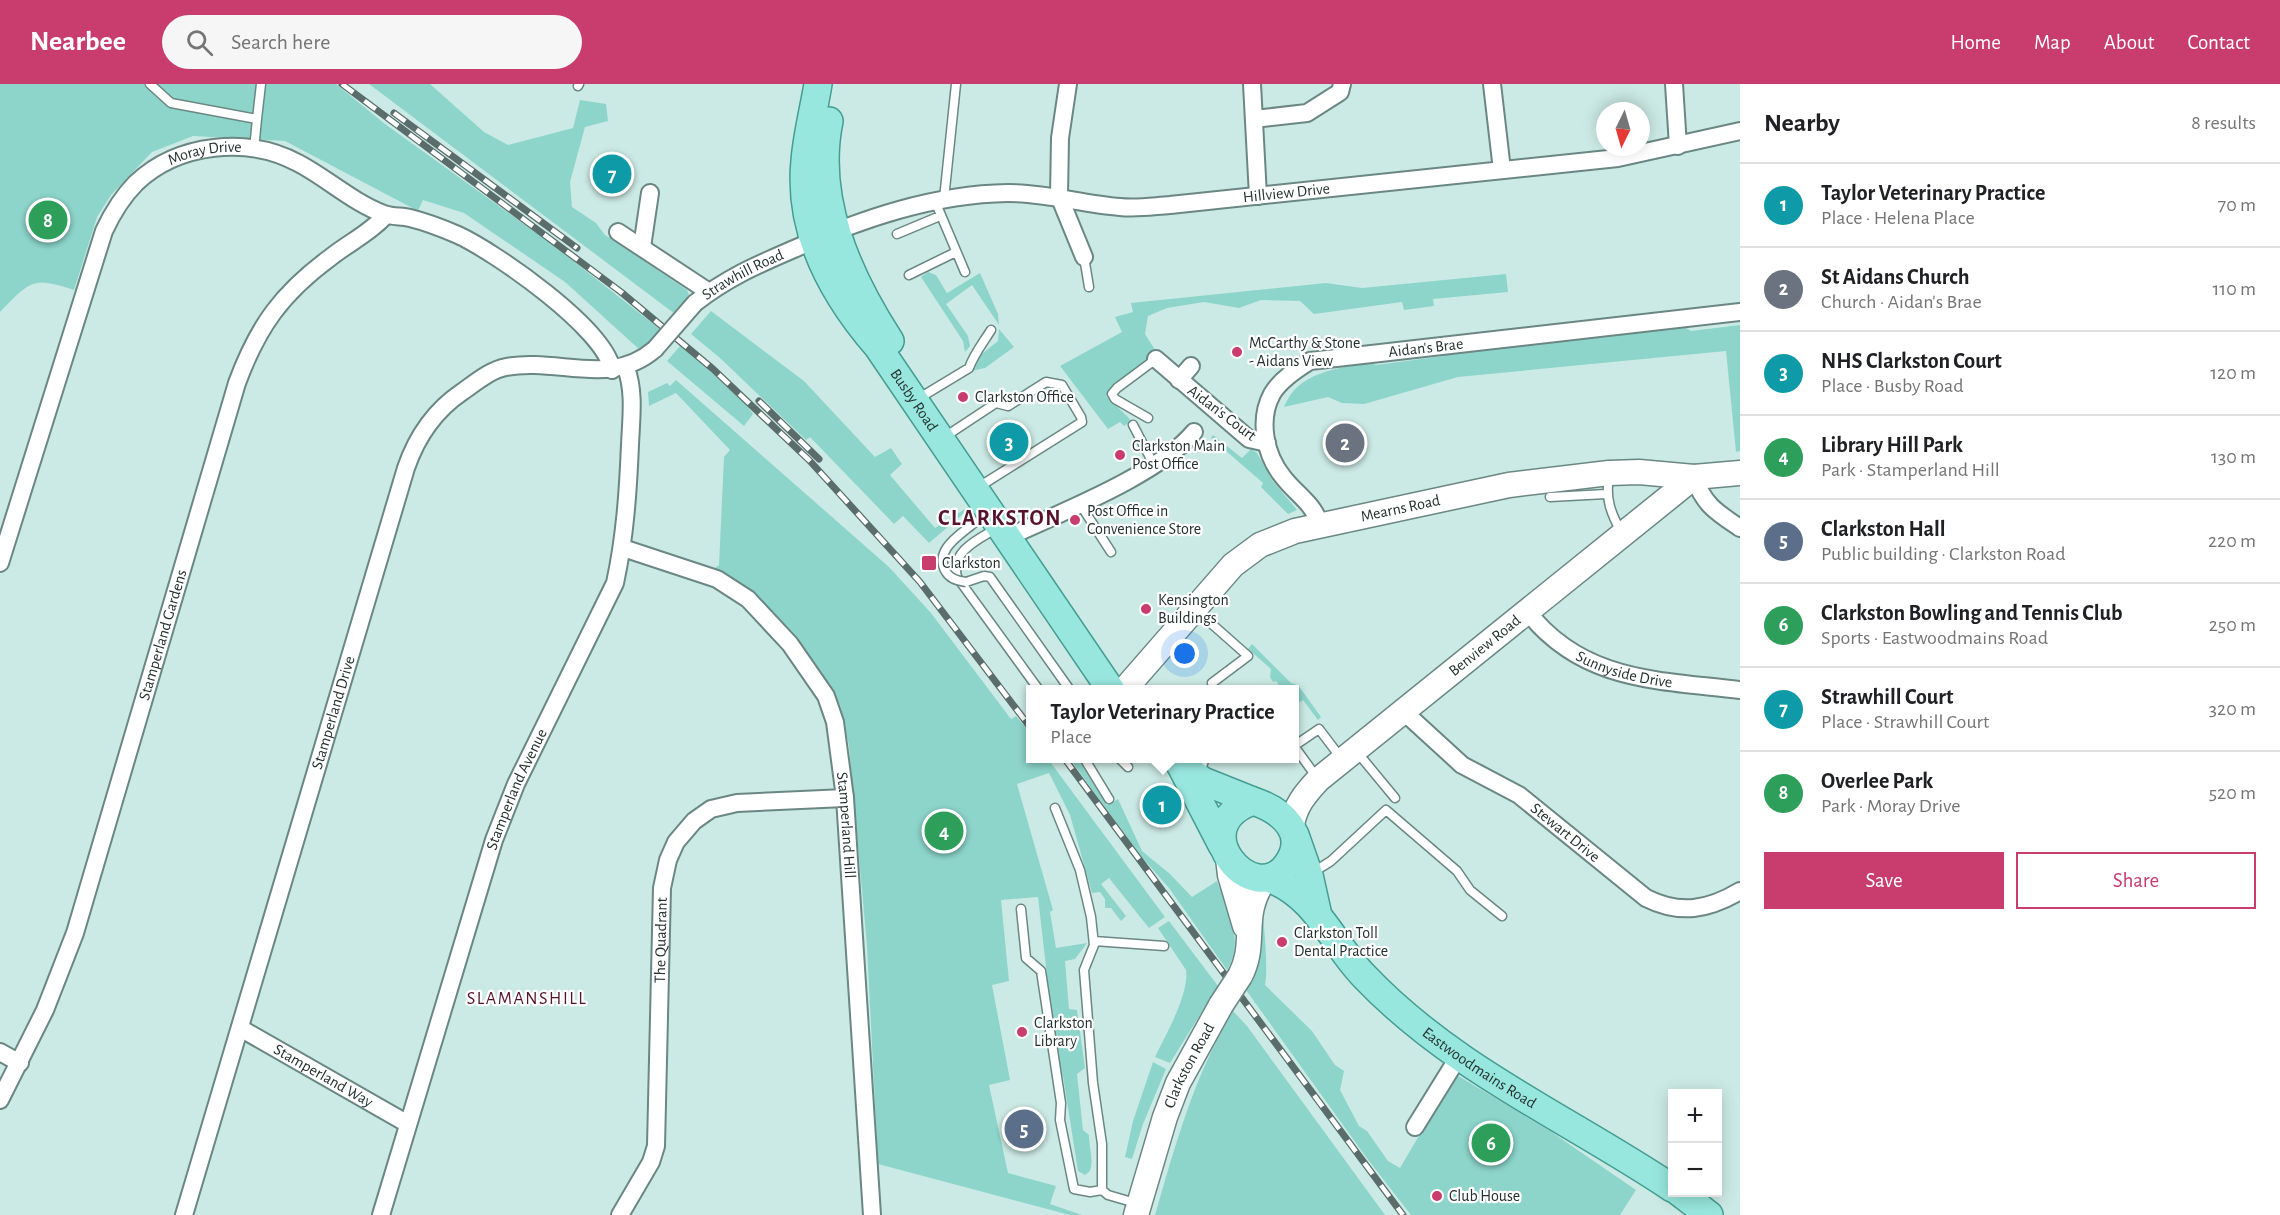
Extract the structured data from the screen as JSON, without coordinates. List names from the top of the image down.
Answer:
{
  "streets": {
    "main road": ["Busby Road", "Eastwoodmains Road"],
    "street": [
      "Moray Drive",
      "Hillview Drive",
      "Strawhill Road",
      "Aidan's Brae",
      "Aidan's Court",
      "Mearns Road",
      "Stamperland Gardens",
      "Benview Road",
      "Sunnyside Drive",
      "Stamperland Drive",
      "Stamperland Avenue",
      "Stamperland Hill",
      "Stewart Drive",
      "The Quadrant",
      "Clarkston Road",
      "Stamperland Way"
    ]
  },
  "crossings": [
    ["Moray Drive", "Strawhill Road"],
    ["Moray Drive", "Stamperland Gardens"],
    ["Moray Drive", "Stamperland Drive"],
    ["Moray Drive", "Stamperland Avenue"],
    ["Hillview Drive", "Strawhill Road"],
    ["Hillview Drive", "Busby Road"],
    ["Strawhill Road", "Busby Road"],
    ["Strawhill Road", "Stamperland Drive"],
    ["Strawhill Road", "Stamperland Avenue"],
    ["Aidan's Brae", "Aidan's Court"],
    ["Aidan's Brae", "Mearns Road"],
    ["Mearns Road", "Benview Road"],
    ["Benview Road", "Sunnyside Drive"],
    ["Benview Road", "Stewart Drive"],
    ["Benview Road", "Clarkston Road"],
    ["Benview Road", "Eastwoodmains Road"],
    ["Stamperland Drive", "Stamperland Avenue"],
    ["Stamperland Drive", "Stamperland Way"],
    ["Stamperland Avenue", "Stamperland Hill"],
    ["Stamperland Avenue", "Stamperland Way"],
    ["Stamperland Hill", "The Quadrant"],
    ["Clarkston Road", "Eastwoodmains Road"]
  ],
  "districts": ["CLARKSTON", "SLAMANSHILL"],
  "places": {
    "other": [
      "McCarthy & Stone - Aidans View",
      "Clarkston Office",
      "Clarkston Main Post Office",
      "Post Office in Convenience Store",
      "Kensington Buildings",
      "Clarkston Toll Dental Practice",
      "Clarkston Library",
      "Club House"
    ],
    "transit": ["Clarkston"]
  },
  "north": "bottom",
  "page": {
    "header": "Nearbee",
    "search": "Search here",
    "nav": [
      "Home",
      "Map",
      "About",
      "Contact"
    ],
    "heading": ["Nearby", "8 results"],
    "pins": [
      "7",
      "8",
      "3",
      "2",
      "1",
      "4",
      "5",
      "6"
    ],
    "list": [
      {
        "mark": "1",
        "name": "Taylor Veterinary Practice",
        "note": "Place · Helena Place",
        "value": "70 m"
      },
      {
        "mark": "2",
        "name": "St Aidans Church",
        "note": "Church · Aidan's Brae",
        "value": "110 m"
      },
      {
        "mark": "3",
        "name": "NHS Clarkston Court",
        "note": "Place · Busby Road",
        "value": "120 m"
      },
      {
        "mark": "4",
        "name": "Library Hill Park",
        "note": "Park · Stamperland Hill",
        "value": "130 m"
      },
      {
        "mark": "5",
        "name": "Clarkston Hall",
        "note": "Public building · Clarkston Road",
        "value": "220 m"
      },
      {
        "mark": "6",
        "name": "Clarkston Bowling and Tennis Club",
        "note": "Sports · Eastwoodmains Road",
        "value": "250 m"
      },
      {
        "mark": "7",
        "name": "Strawhill Court",
        "note": "Place · Strawhill Court",
        "value": "320 m"
      },
      {
        "mark": "8",
        "name": "Overlee Park",
        "note": "Park · Moray Drive",
        "value": "520 m"
      }
    ],
    "popup": ["Taylor Veterinary Practice", "Place"],
    "buttons": ["Save", "Share"],
    "map_buttons": ["+", "−"]
  }
}
